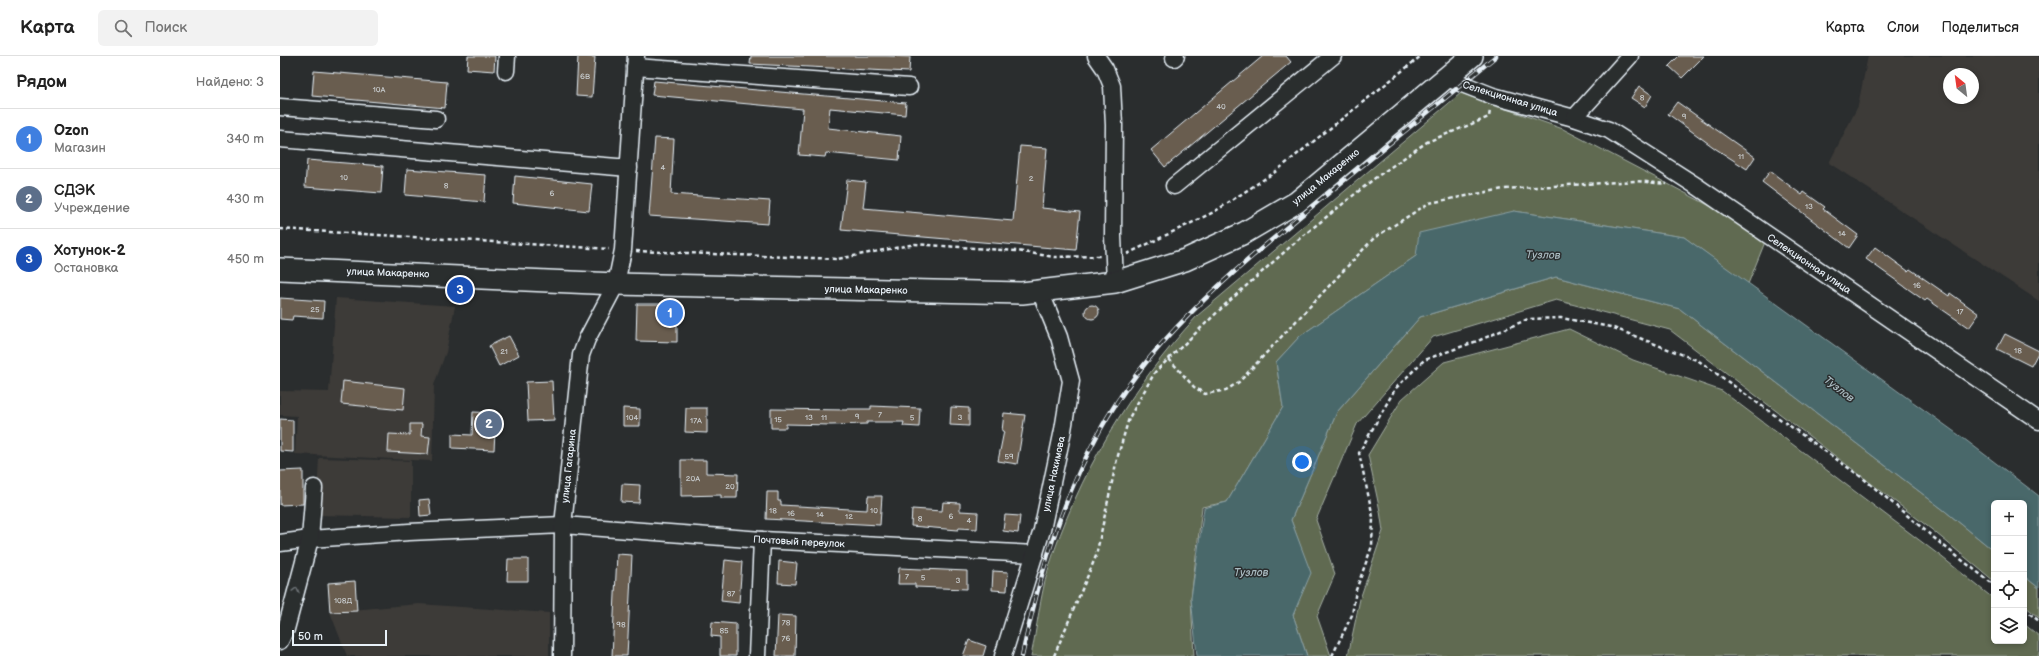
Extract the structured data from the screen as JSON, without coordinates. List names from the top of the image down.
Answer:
{
  "streets": {
    "main road": ["улица Макаренко"],
    "street": [
      "Селекционная улица",
      "улица Гагарина",
      "улица Нахимова",
      "Почтовый переулок"
    ]
  },
  "crossings": [
    ["Селекционная улица", "улица Макаренко"],
    ["улица Макаренко", "улица Гагарина"],
    ["улица Макаренко", "улица Нахимова"],
    ["улица Гагарина", "Почтовый переулок"],
    ["улица Нахимова", "Почтовый переулок"]
  ],
  "water": ["Тузлов"],
  "house_numbers": [
    "6В",
    "10А",
    "8",
    "40",
    "9",
    "11",
    "4",
    "10",
    "2",
    "8",
    "6",
    "13",
    "14",
    "16",
    "25",
    "17",
    "18",
    "21",
    "7",
    "9",
    "104",
    "13",
    "11",
    "5",
    "3",
    "15",
    "17А",
    "59",
    "20А",
    "20",
    "18",
    "10",
    "16",
    "14",
    "12",
    "6",
    "8",
    "4",
    "7",
    "5",
    "3",
    "87",
    "108Д",
    "78",
    "98",
    "85",
    "76"
  ],
  "scale_bar": "50 m",
  "north": "top left",
  "page": {
    "header": "Карта",
    "search": "Поиск",
    "nav": ["Карта", "Слои", "Поделиться"],
    "heading": ["Рядом", "Найдено: 3"],
    "list": [
      {
        "mark": "1",
        "name": "Ozon",
        "note": "Магазин",
        "value": "340 m"
      },
      {
        "mark": "2",
        "name": "СДЭК",
        "note": "Учреждение",
        "value": "430 m"
      },
      {
        "mark": "3",
        "name": "Хотунок-2",
        "note": "Остановка",
        "value": "450 m"
      }
    ],
    "pins": ["3", "1", "2"],
    "map_buttons": ["+", "−"],
    "scale": "50 m"
  }
}
